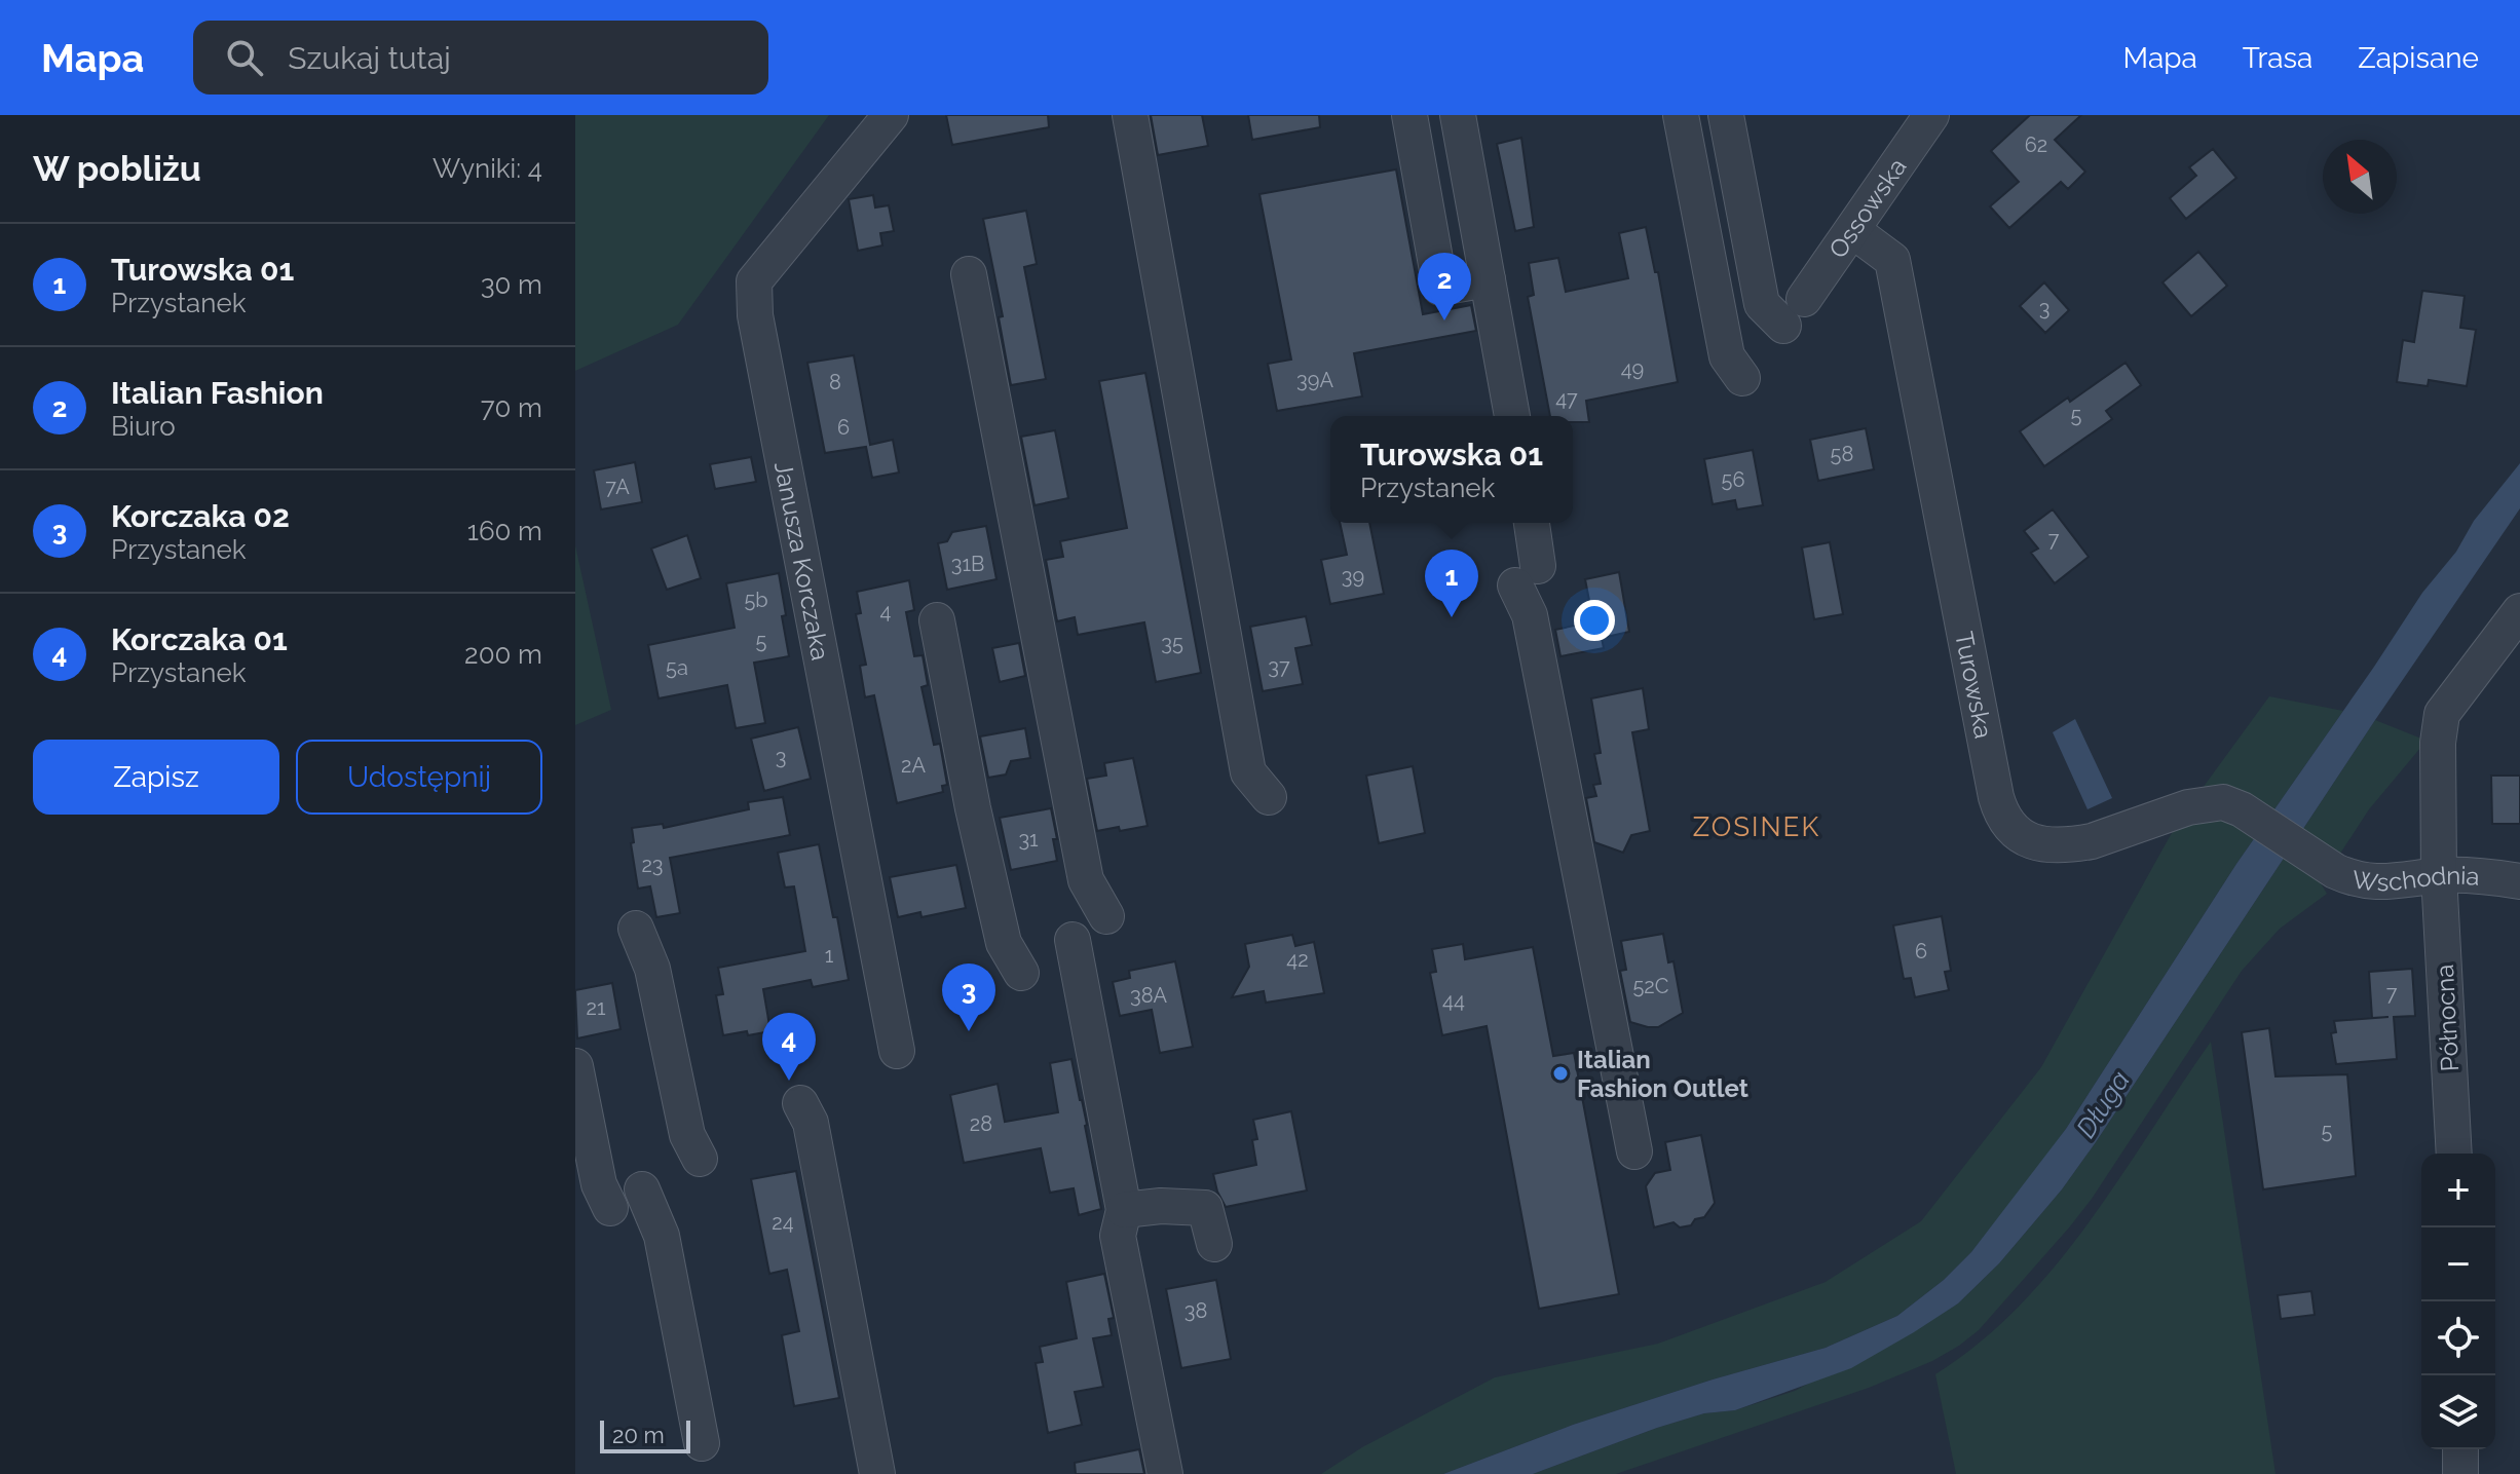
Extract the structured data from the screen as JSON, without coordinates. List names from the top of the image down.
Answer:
{
  "streets": {
    "street": [
      "Ossowska",
      "Janusza Korczaka",
      "Turowska",
      "Wschodnia",
      "Północna"
    ]
  },
  "crossings": [
    ["Ossowska", "Turowska"],
    ["Turowska", "Wschodnia"],
    ["Wschodnia", "Północna"]
  ],
  "districts": ["ZOSINEK"],
  "water": ["Długa"],
  "places": ["Italian Fashion Outlet"],
  "house_numbers": [
    "62",
    "3",
    "49",
    "39A",
    "8",
    "47",
    "5",
    "6",
    "58",
    "56",
    "7A",
    "7",
    "31B",
    "39",
    "5b",
    "4",
    "5",
    "35",
    "37",
    "5a",
    "3",
    "2A",
    "31",
    "23",
    "6",
    "1",
    "42",
    "52C",
    "7",
    "38A",
    "44",
    "21",
    "28",
    "5",
    "24",
    "38"
  ],
  "scale_bar": "20 m",
  "north": "top left",
  "page": {
    "header": "Mapa",
    "search": "Szukaj tutaj",
    "nav": ["Mapa", "Trasa", "Zapisane"],
    "heading": ["W pobliżu", "Wyniki: 4"],
    "list": [
      {
        "mark": "1",
        "name": "Turowska 01",
        "note": "Przystanek",
        "value": "30 m"
      },
      {
        "mark": "2",
        "name": "Italian Fashion",
        "note": "Biuro",
        "value": "70 m"
      },
      {
        "mark": "3",
        "name": "Korczaka 02",
        "note": "Przystanek",
        "value": "160 m"
      },
      {
        "mark": "4",
        "name": "Korczaka 01",
        "note": "Przystanek",
        "value": "200 m"
      }
    ],
    "pins": [
      "2",
      "1",
      "3",
      "4"
    ],
    "popup": ["Turowska 01", "Przystanek"],
    "buttons": ["Zapisz", "Udostępnij"],
    "map_buttons": ["+", "−"],
    "scale": "20 m"
  }
}
